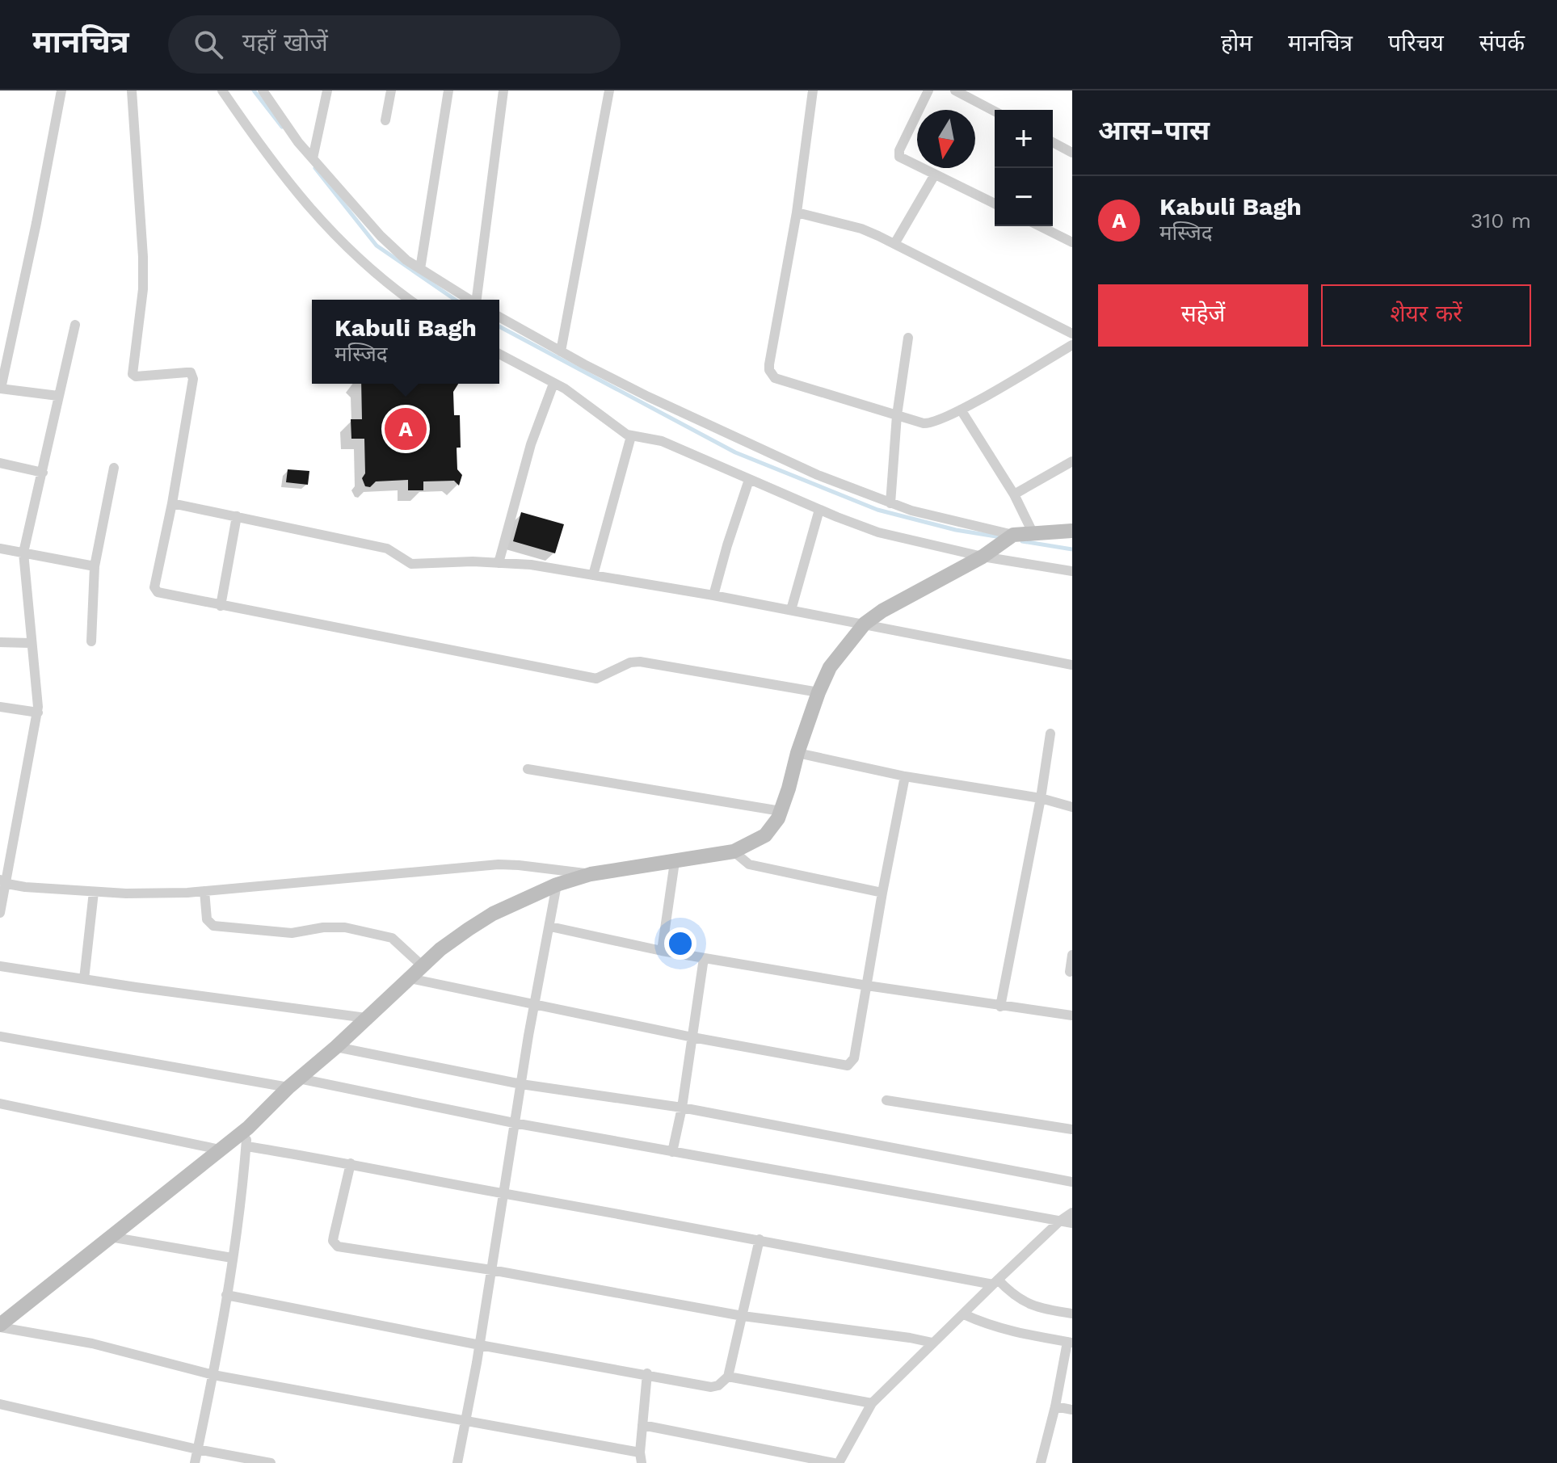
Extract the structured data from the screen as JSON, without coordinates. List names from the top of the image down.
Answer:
{
  "north": "bottom",
  "page": {
    "header": "मानचित्र",
    "search": "यहाँ खोजें",
    "nav": [
      "होम",
      "मानचित्र",
      "परिचय",
      "संपर्क"
    ],
    "heading": "आस-पास",
    "map_buttons": ["+", "−"],
    "list": [
      {
        "mark": "A",
        "name": "Kabuli Bagh",
        "note": "मस्जिद",
        "value": "310 m"
      }
    ],
    "buttons": ["सहेजें", "शेयर करें"],
    "popup": ["Kabuli Bagh", "मस्जिद"],
    "pins": "A"
  }
}
